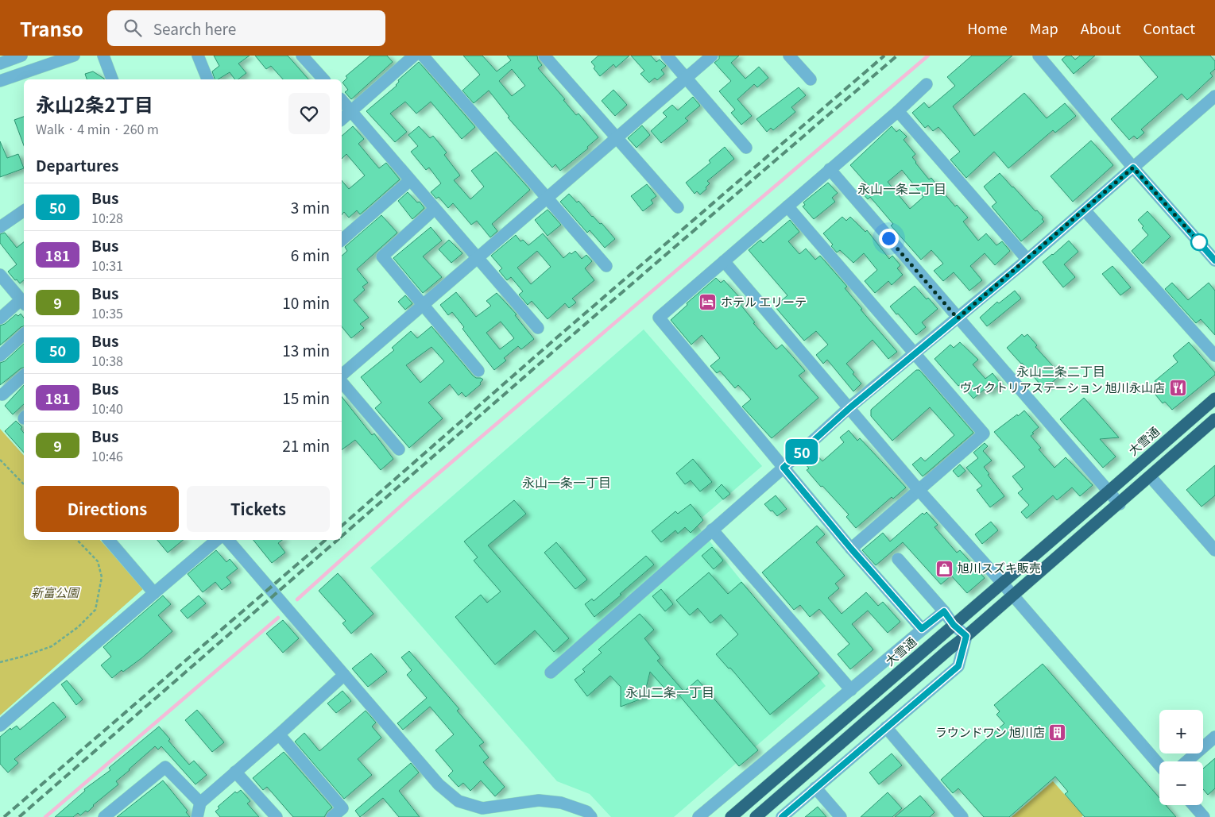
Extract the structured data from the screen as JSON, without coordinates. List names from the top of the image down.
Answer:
{
  "streets": {
    "highway": ["大雪通"]
  },
  "districts": [
    "永山一条二丁目",
    "永山二条二丁目",
    "永山一条一丁目",
    "永山二条一丁目"
  ],
  "parks": ["新富公園"],
  "places": {
    "hotel": ["ホテル エリーテ"],
    "restaurant": ["ヴィクトリアステーション 旭川永山店"],
    "shop": ["旭川スズキ販売"],
    "building": ["ラウンドワン 旭川店"]
  },
  "lines": ["bus line 50"],
  "page": {
    "header": "Transo",
    "search": "Search here",
    "nav": [
      "Home",
      "Map",
      "About",
      "Contact"
    ],
    "on_map": "50",
    "heading": [
      ["永山2条2丁目", "Walk · 4 min · 260 m"],
      "Departures"
    ],
    "list": [
      {
        "mark": "50",
        "name": "Bus",
        "note": "10:28",
        "value": "3 min"
      },
      {
        "mark": "181",
        "name": "Bus",
        "note": "10:31",
        "value": "6 min"
      },
      {
        "mark": "9",
        "name": "Bus",
        "note": "10:35",
        "value": "10 min"
      },
      {
        "mark": "50",
        "name": "Bus",
        "note": "10:38",
        "value": "13 min"
      },
      {
        "mark": "181",
        "name": "Bus",
        "note": "10:40",
        "value": "15 min"
      },
      {
        "mark": "9",
        "name": "Bus",
        "note": "10:46",
        "value": "21 min"
      }
    ],
    "buttons": ["Directions", "Tickets"],
    "map_buttons": ["+", "−"]
  }
}
